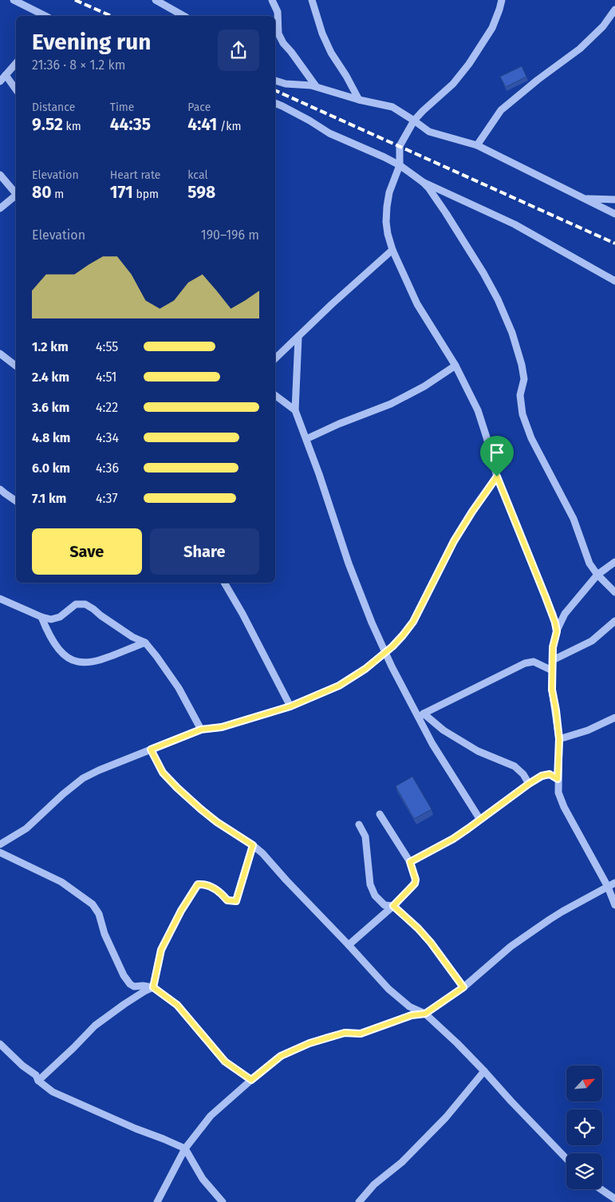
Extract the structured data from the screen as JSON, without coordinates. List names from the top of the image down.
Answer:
{
  "north": "top right",
  "page": {
    "heading": ["Evening run", "21:36 · 8 × 1.2 km"],
    "stats": [
      ["Distance", "9.52 km"],
      ["Time", "44:35"],
      ["Pace", "4:41 /km"],
      ["Elevation", "80 m"],
      ["Heart rate", "171 bpm"],
      ["kcal", "598"]
    ],
    "chart": ["Elevation", "190–196 m"],
    "list": [
      {
        "name": "1.2 km",
        "note": "4:55"
      },
      {
        "name": "2.4 km",
        "note": "4:51"
      },
      {
        "name": "3.6 km",
        "note": "4:22"
      },
      {
        "name": "4.8 km",
        "note": "4:34"
      },
      {
        "name": "6.0 km",
        "note": "4:36"
      },
      {
        "name": "7.1 km",
        "note": "4:37"
      }
    ],
    "buttons": ["Save", "Share"]
  }
}
